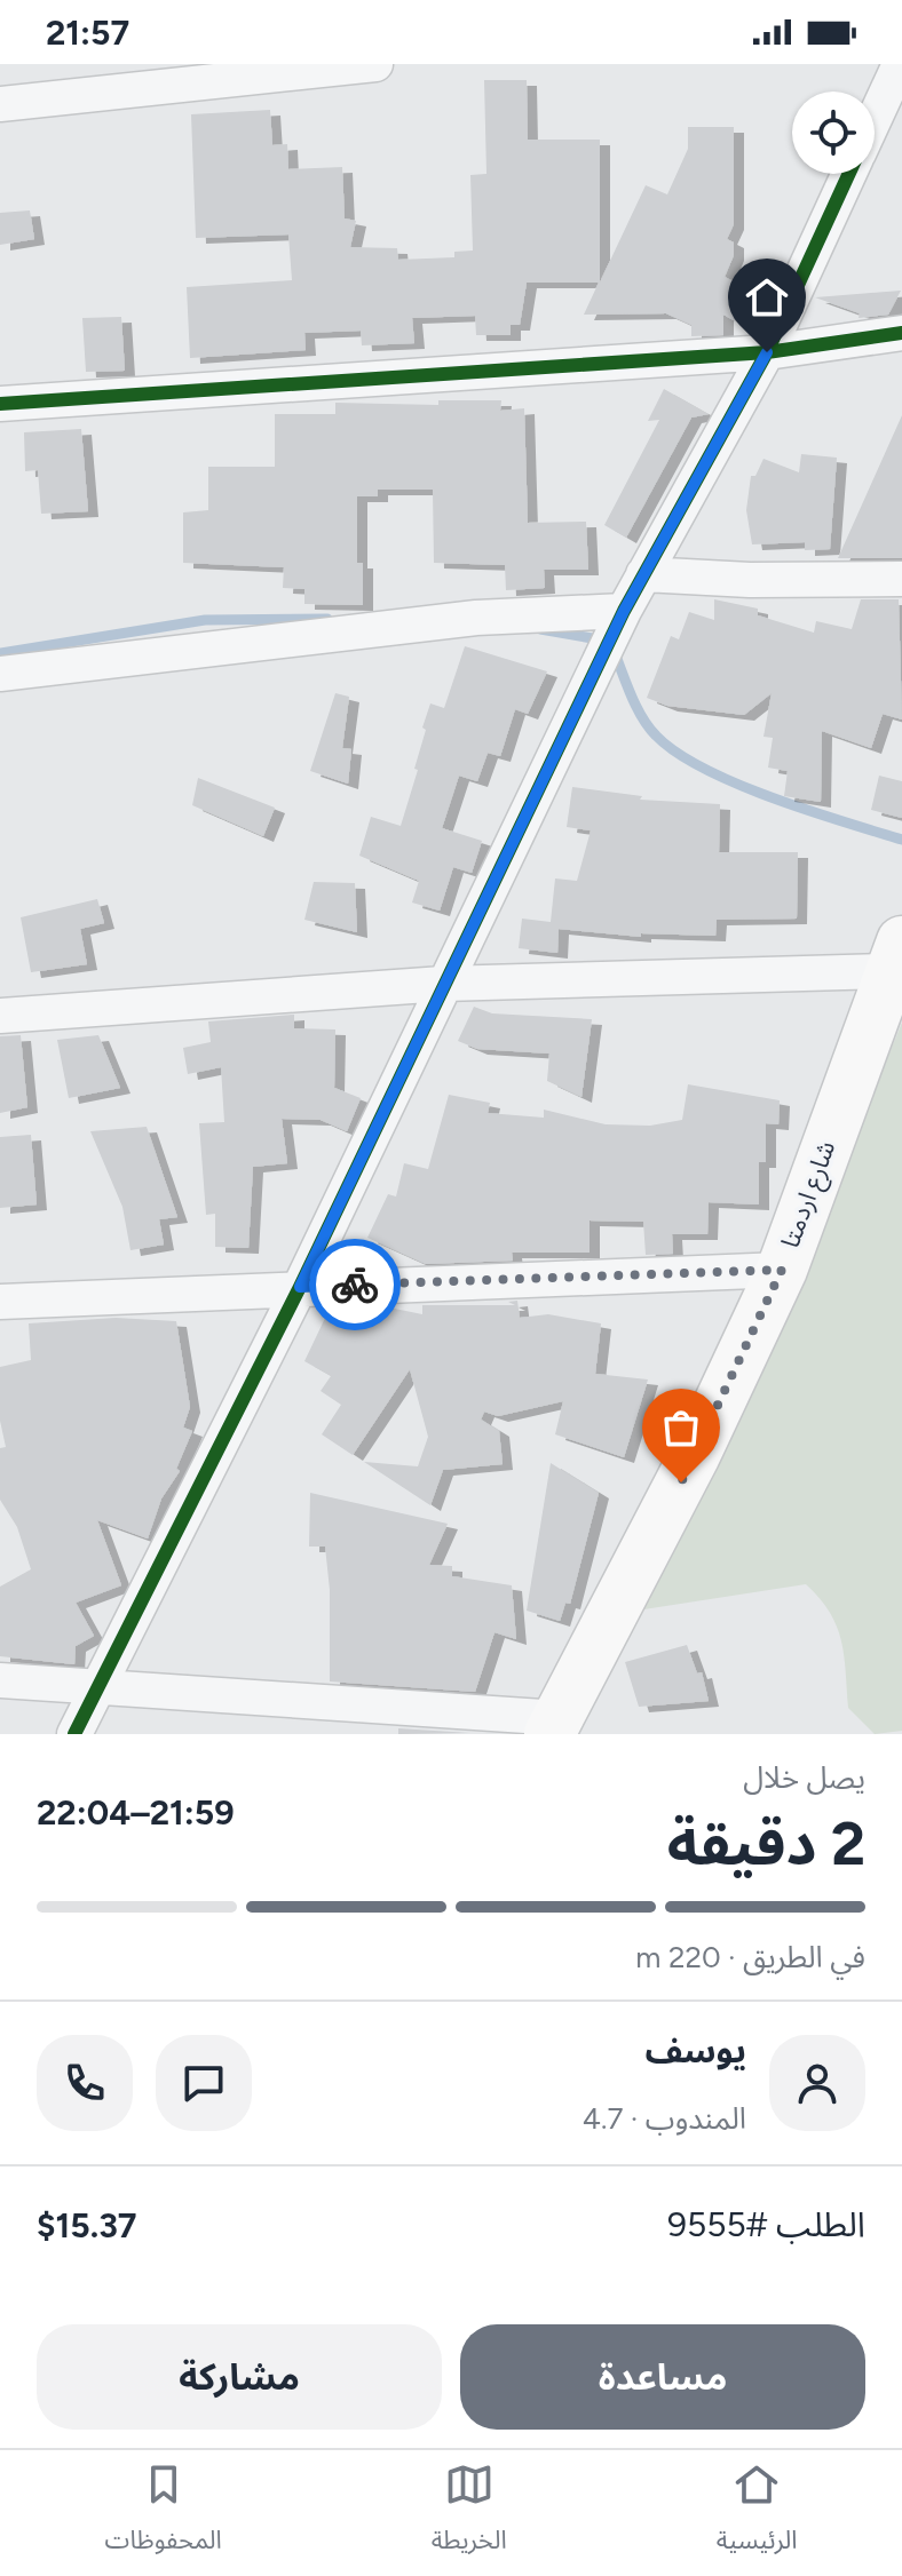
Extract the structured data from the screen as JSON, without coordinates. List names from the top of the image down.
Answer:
{
  "streets": {
    "main road": ["شارع اردمتا"]
  },
  "page": {
    "status": "21:57",
    "heading": ["2 دقيقة", "يصل خلال", "21:59–22:04"],
    "panel": [
      "يوسف",
      "المندوب · 4.7",
      "الطلب #9555",
      "$15.37"
    ],
    "bar": "في الطريق · 220 m",
    "buttons": ["مساعدة", "مشاركة"],
    "tabs": ["الرئيسية", "الخريطة", "المحفوظات"]
  }
}
